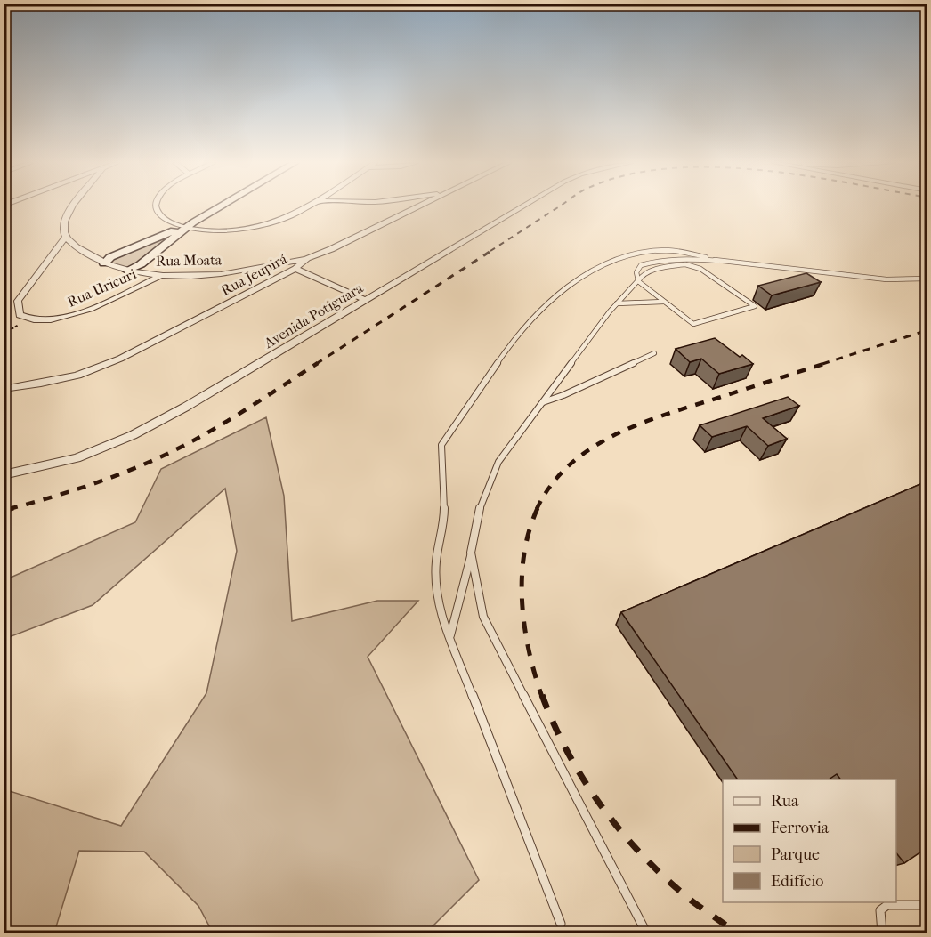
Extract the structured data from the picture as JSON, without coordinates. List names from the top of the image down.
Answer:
{
  "streets": {
    "street": [
      "Rua Moata",
      "Rua Jeupirá",
      "Rua Uricuri",
      "Avenida Potiguara"
    ]
  },
  "crossings": [
    ["Rua Moata", "Rua Jeupirá"],
    ["Rua Moata", "Rua Uricuri"]
  ],
  "legend": [
    "Rua",
    "Ferrovia",
    "Parque",
    "Edifício"
  ]
}
